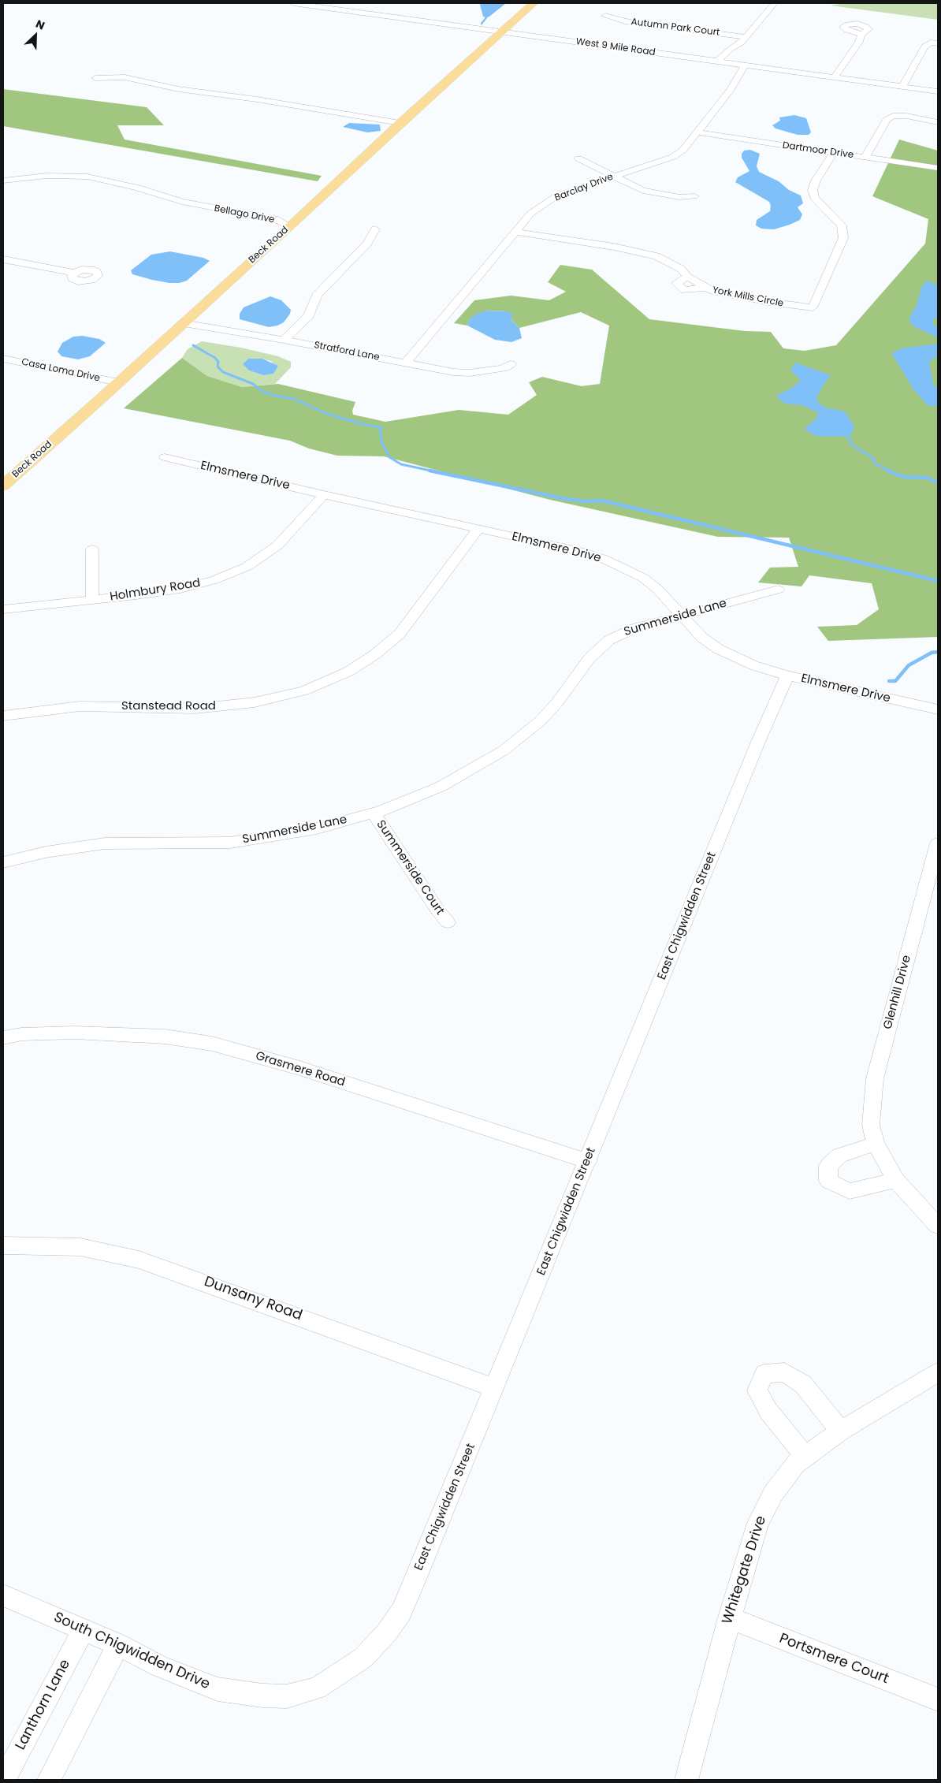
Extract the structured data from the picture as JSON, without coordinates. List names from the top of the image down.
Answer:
{
  "streets": {
    "main road": ["Beck Road"],
    "street": [
      "Autumn Park Court",
      "West 9 Mile Road",
      "Dartmoor Drive",
      "Barclay Drive",
      "Bellago Drive",
      "York Mills Circle",
      "Stratford Lane",
      "Casa Loma Drive",
      "Elmsmere Drive",
      "Holmbury Road",
      "Summerside Lane",
      "Stanstead Road",
      "Summerside Court",
      "East Chigwidden Street",
      "Glenhill Drive",
      "Grasmere Road",
      "Dunsany Road",
      "Whitegate Drive",
      "South Chigwidden Drive",
      "Portsmere Court",
      "Lanthorn Lane"
    ]
  },
  "crossings": [
    ["West 9 Mile Road", "Barclay Drive"],
    ["West 9 Mile Road", "Beck Road"],
    ["Dartmoor Drive", "Barclay Drive"],
    ["Dartmoor Drive", "York Mills Circle"],
    ["Barclay Drive", "York Mills Circle"],
    ["Barclay Drive", "Stratford Lane"],
    ["Bellago Drive", "Beck Road"],
    ["Beck Road", "Stratford Lane"],
    ["Beck Road", "Casa Loma Drive"],
    ["Elmsmere Drive", "Holmbury Road"],
    ["Elmsmere Drive", "Summerside Lane"],
    ["Elmsmere Drive", "Stanstead Road"],
    ["Elmsmere Drive", "East Chigwidden Street"],
    ["Summerside Lane", "Summerside Court"],
    ["East Chigwidden Street", "Grasmere Road"],
    ["East Chigwidden Street", "Dunsany Road"],
    ["East Chigwidden Street", "South Chigwidden Drive"],
    ["Whitegate Drive", "Portsmere Court"],
    ["South Chigwidden Drive", "Lanthorn Lane"]
  ],
  "north": "top right"
}
